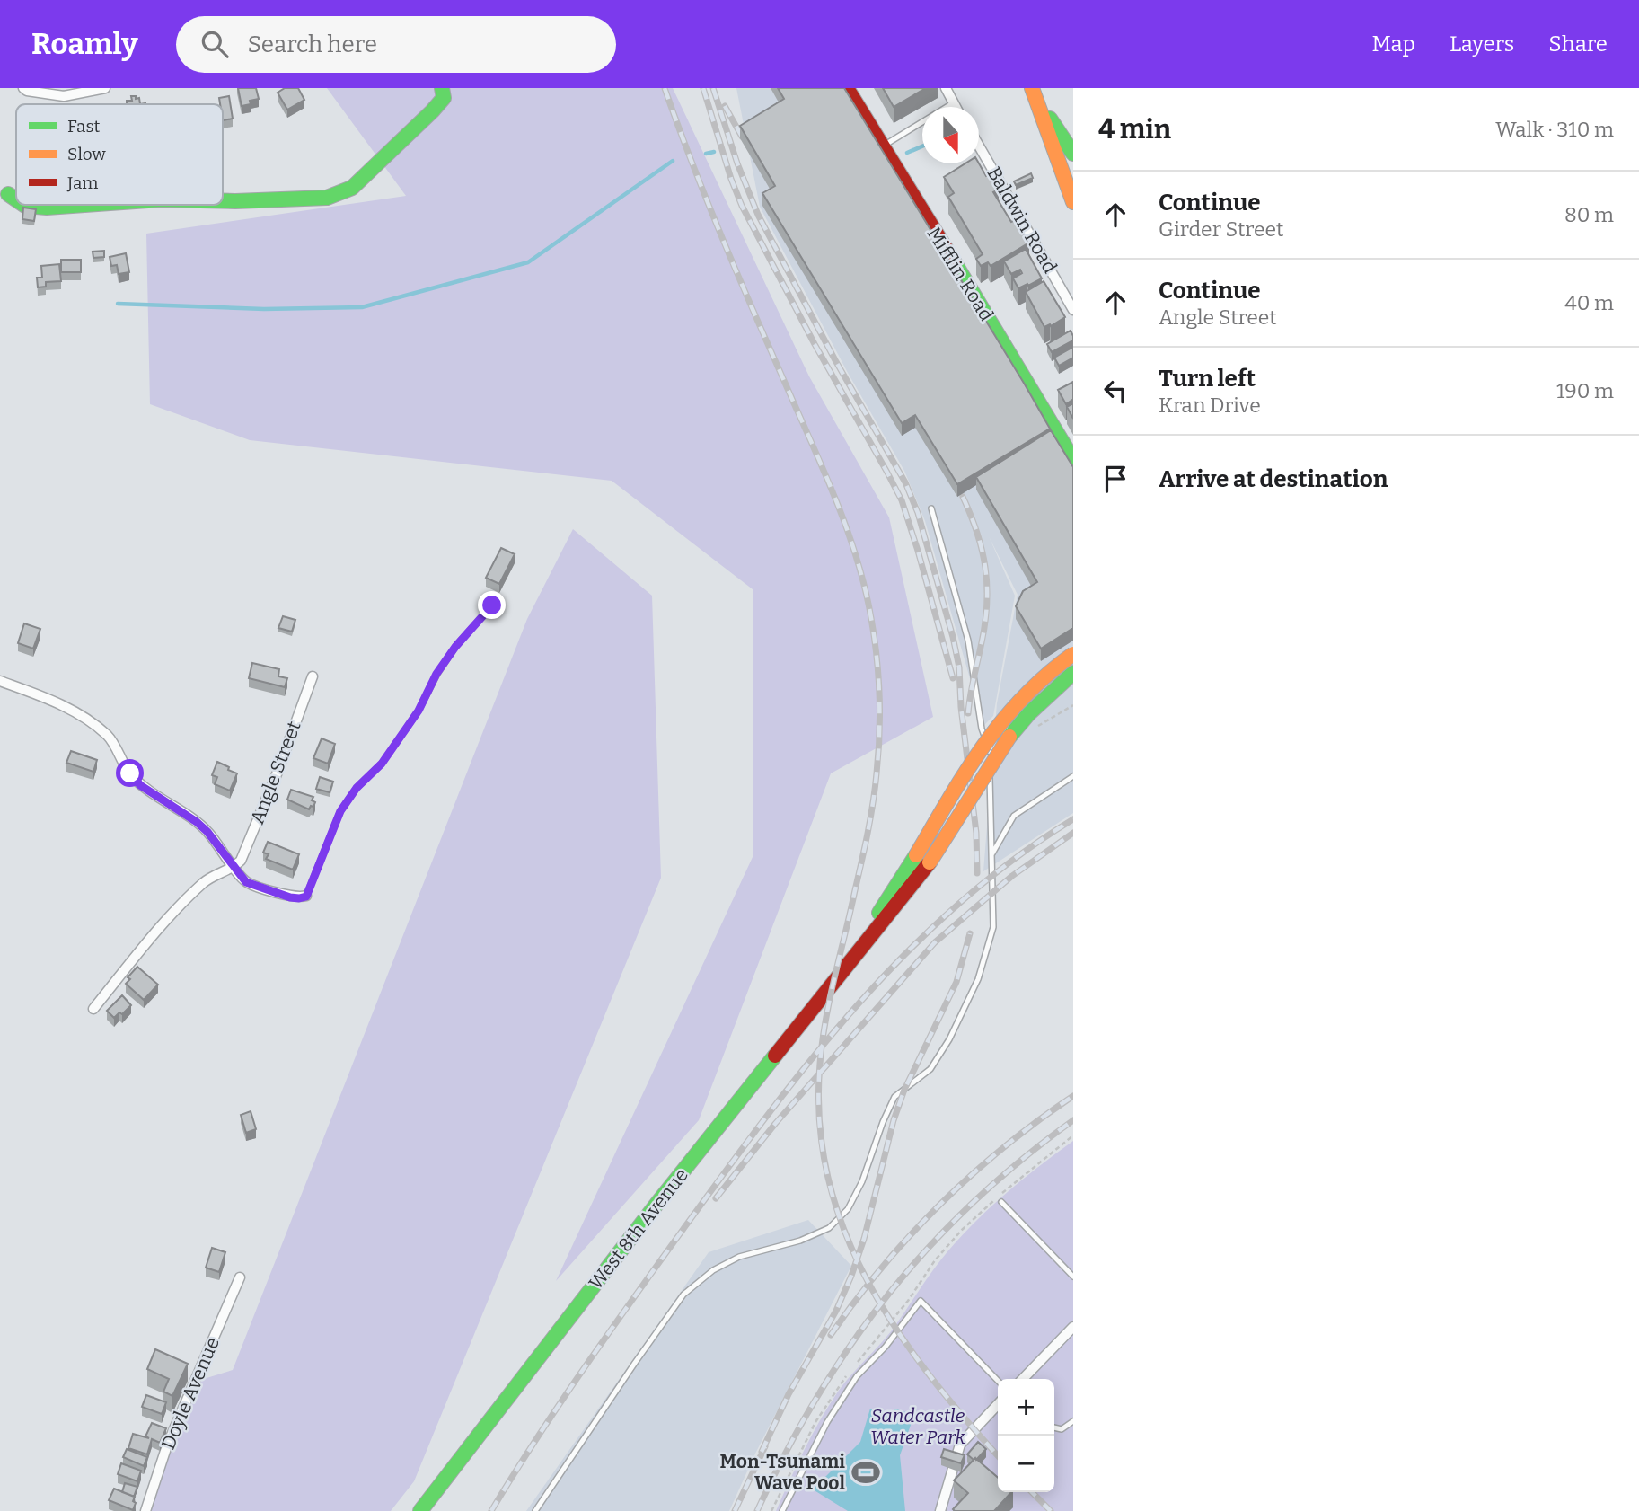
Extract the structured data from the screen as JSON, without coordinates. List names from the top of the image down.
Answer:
{
  "streets": {
    "main road": ["Mifflin Road", "West 8th Avenue"],
    "street": ["Baldwin Road", "Angle Street", "Doyle Avenue"]
  },
  "parks": ["Sandcastle Water Park"],
  "places": {
    "sports": ["Mon-Tsunami Wave Pool"]
  },
  "legend": ["Fast", "Slow", "Jam"],
  "north": "bottom",
  "page": {
    "header": "Roamly",
    "search": "Search here",
    "nav": ["Map", "Layers", "Share"],
    "heading": ["4 min", "Walk · 310 m"],
    "list": [
      ["Continue", "Girder Street", "80 m"],
      ["Continue", "Angle Street", "40 m"],
      ["Turn left", "Kran Drive", "190 m"],
      "Arrive at destination"
    ],
    "map_buttons": ["+", "−"]
  }
}
